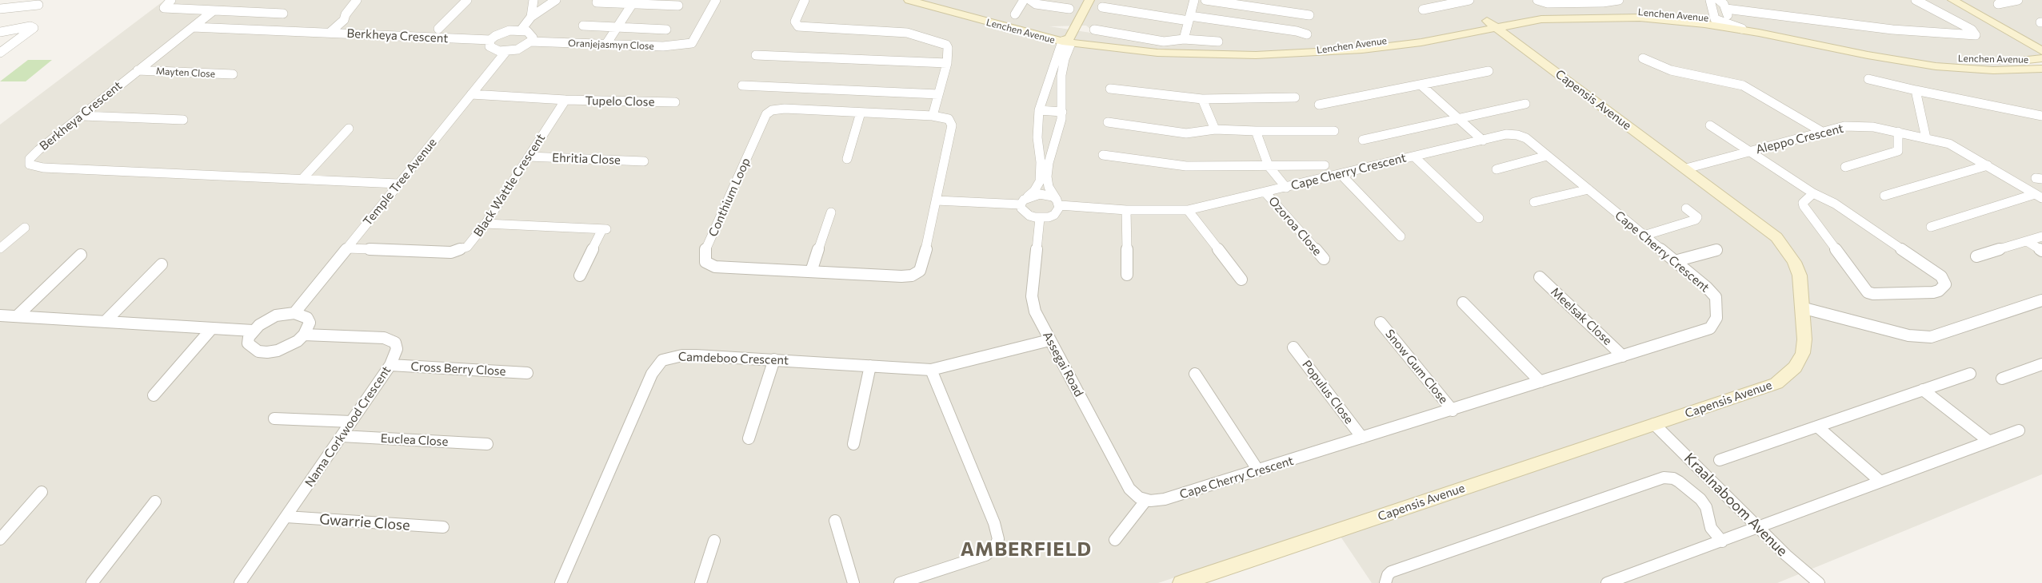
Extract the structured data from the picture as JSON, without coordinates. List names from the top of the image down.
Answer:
{
  "streets": {
    "main road": ["Lenchen Avenue", "Capensis Avenue"],
    "street": [
      "Berkheya Crescent",
      "Oranjejasmyn Close",
      "Mayten Close",
      "Tupelo Close",
      "Aleppo Crescent",
      "Ehritia Close",
      "Cape Cherry Crescent",
      "Temple Tree Avenue",
      "Black Wattle Crescent",
      "Conthium Loop",
      "Ozoroa Close",
      "Meelsak Close",
      "Camdeboo Crescent",
      "Assegai Road",
      "Snow Gum Close",
      "Cross Berry Close",
      "Populus Close",
      "Nama Corkwood Crescent",
      "Euclea Close",
      "Kraalnaboom Avenue",
      "Gwarrie Close"
    ]
  },
  "crossings": [
    ["Lenchen Avenue", "Capensis Avenue"],
    ["Berkheya Crescent", "Mayten Close"],
    ["Berkheya Crescent", "Temple Tree Avenue"],
    ["Capensis Avenue", "Aleppo Crescent"],
    ["Capensis Avenue", "Kraalnaboom Avenue"],
    ["Tupelo Close", "Black Wattle Crescent"],
    ["Ehritia Close", "Black Wattle Crescent"],
    ["Cape Cherry Crescent", "Ozoroa Close"],
    ["Cape Cherry Crescent", "Meelsak Close"],
    ["Cape Cherry Crescent", "Assegai Road"],
    ["Cape Cherry Crescent", "Snow Gum Close"],
    ["Cape Cherry Crescent", "Populus Close"],
    ["Temple Tree Avenue", "Black Wattle Crescent"],
    ["Camdeboo Crescent", "Assegai Road"],
    ["Cross Berry Close", "Nama Corkwood Crescent"],
    ["Nama Corkwood Crescent", "Euclea Close"],
    ["Nama Corkwood Crescent", "Gwarrie Close"]
  ],
  "districts": ["AMBERFIELD"]
}
